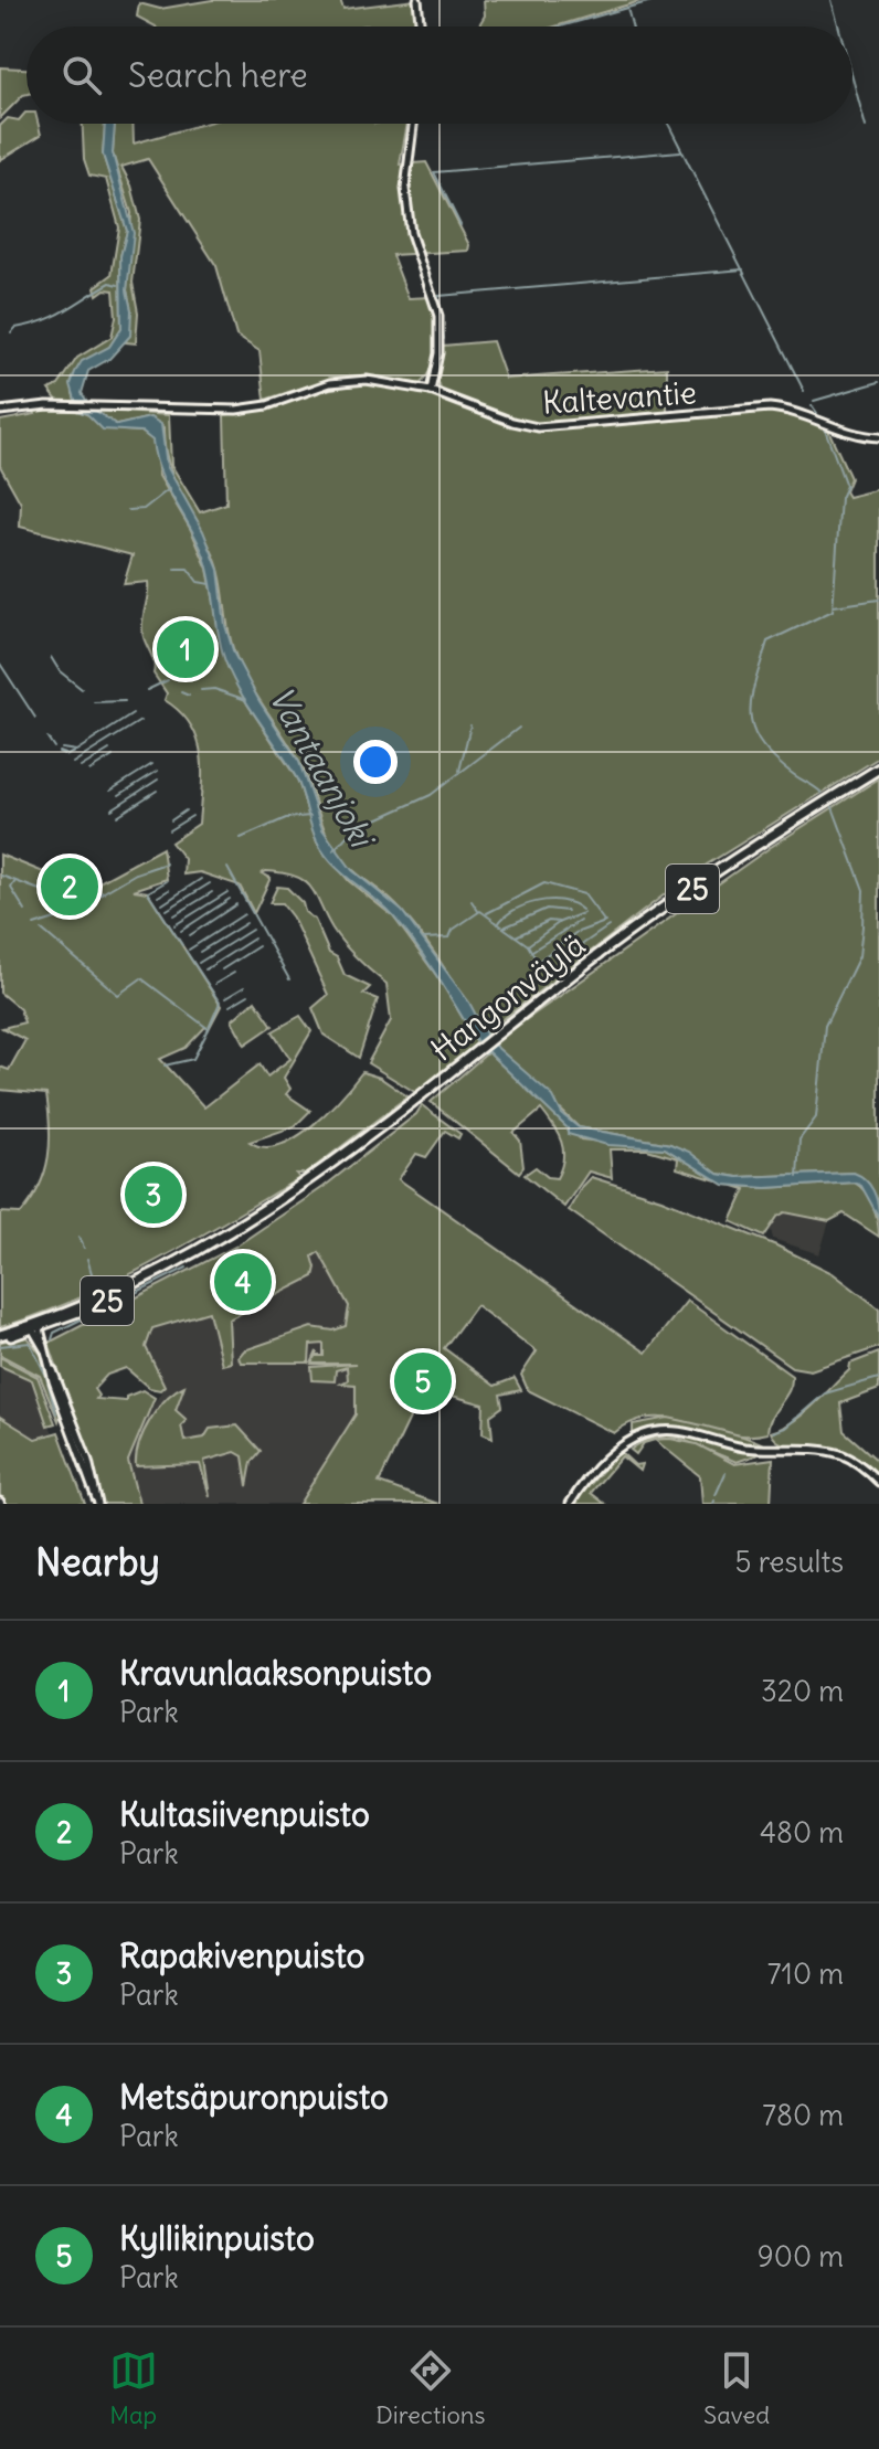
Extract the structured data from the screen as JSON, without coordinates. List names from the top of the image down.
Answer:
{
  "streets": {
    "highway": ["25", "Hangonväylä"],
    "street": ["Kaltevantie"]
  },
  "water": ["Vantaanjoki"],
  "page": {
    "search": "Search here",
    "pins": [
      "1",
      "2",
      "3",
      "4",
      "5"
    ],
    "heading": ["Nearby", "5 results"],
    "list": [
      {
        "mark": "1",
        "name": "Kravunlaaksonpuisto",
        "note": "Park",
        "value": "320 m"
      },
      {
        "mark": "2",
        "name": "Kultasiivenpuisto",
        "note": "Park",
        "value": "480 m"
      },
      {
        "mark": "3",
        "name": "Rapakivenpuisto",
        "note": "Park",
        "value": "710 m"
      },
      {
        "mark": "4",
        "name": "Metsäpuronpuisto",
        "note": "Park",
        "value": "780 m"
      },
      {
        "mark": "5",
        "name": "Kyllikinpuisto",
        "note": "Park",
        "value": "900 m"
      }
    ],
    "nav": ["Map", "Directions", "Saved"]
  }
}
